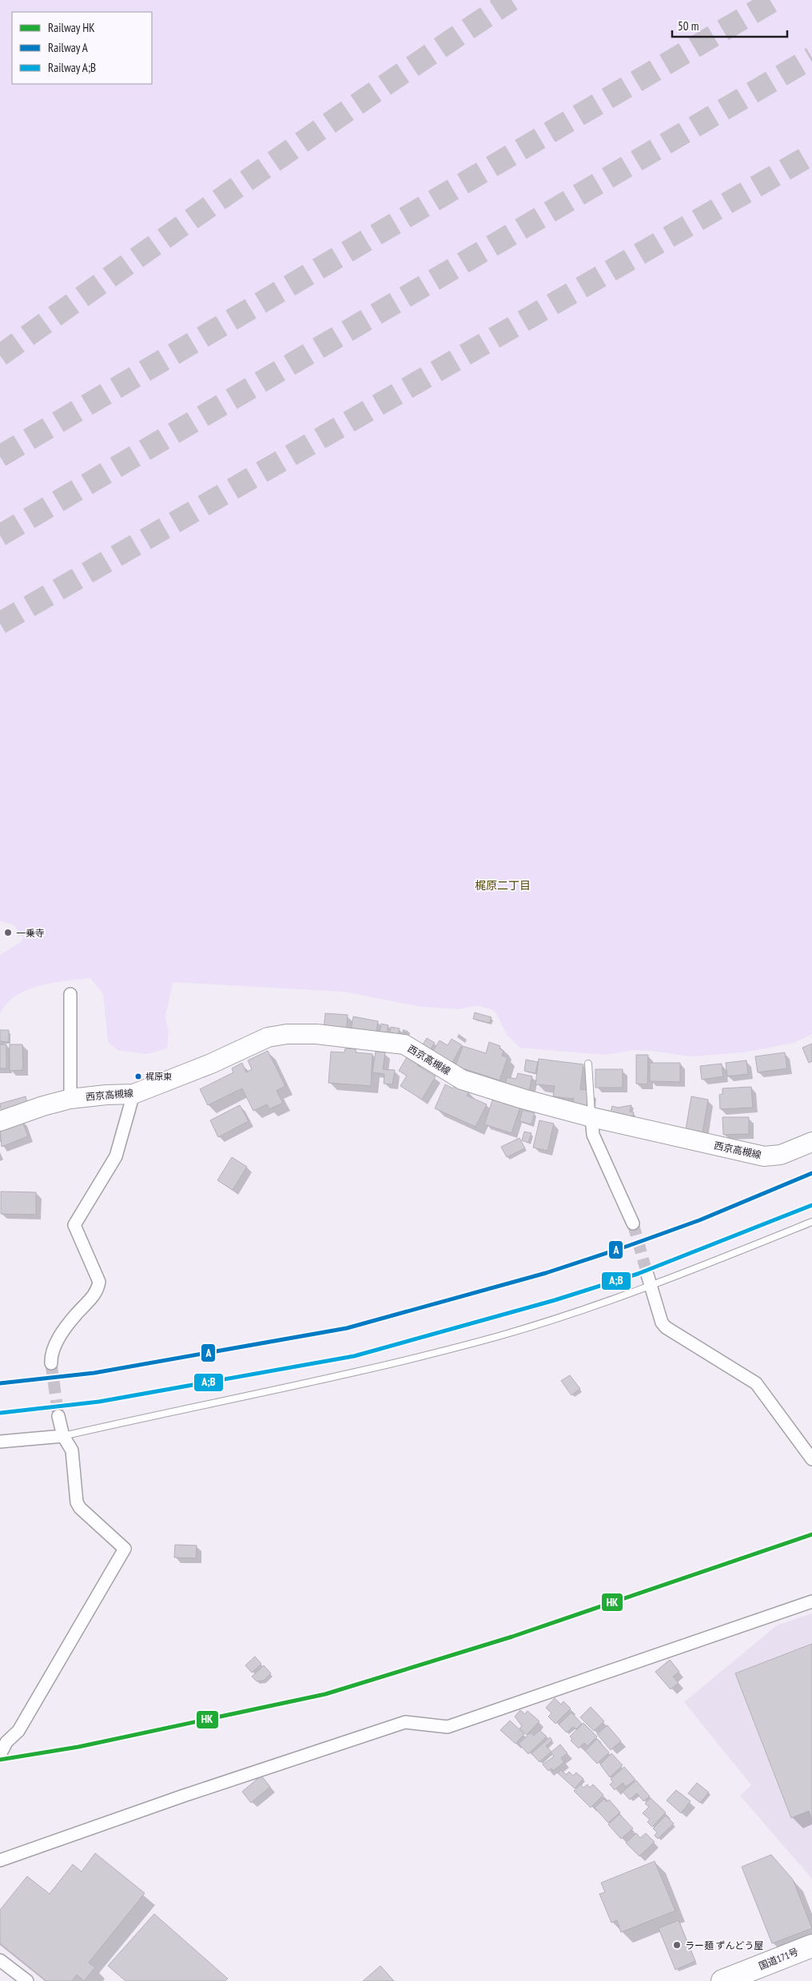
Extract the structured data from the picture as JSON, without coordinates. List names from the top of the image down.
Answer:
{
  "streets": {
    "highway": ["国道171号"],
    "main road": ["西京高槻線"]
  },
  "districts": ["梶原二丁目"],
  "places": ["一乗寺", "梶原東", "ラー麺 ずんどう屋"],
  "lines": ["rail line A", "rail line A;B", "rail line HK"],
  "legend": ["Railway HK", "Railway A", "Railway A;B"],
  "scale_bar": "50 m"
}
